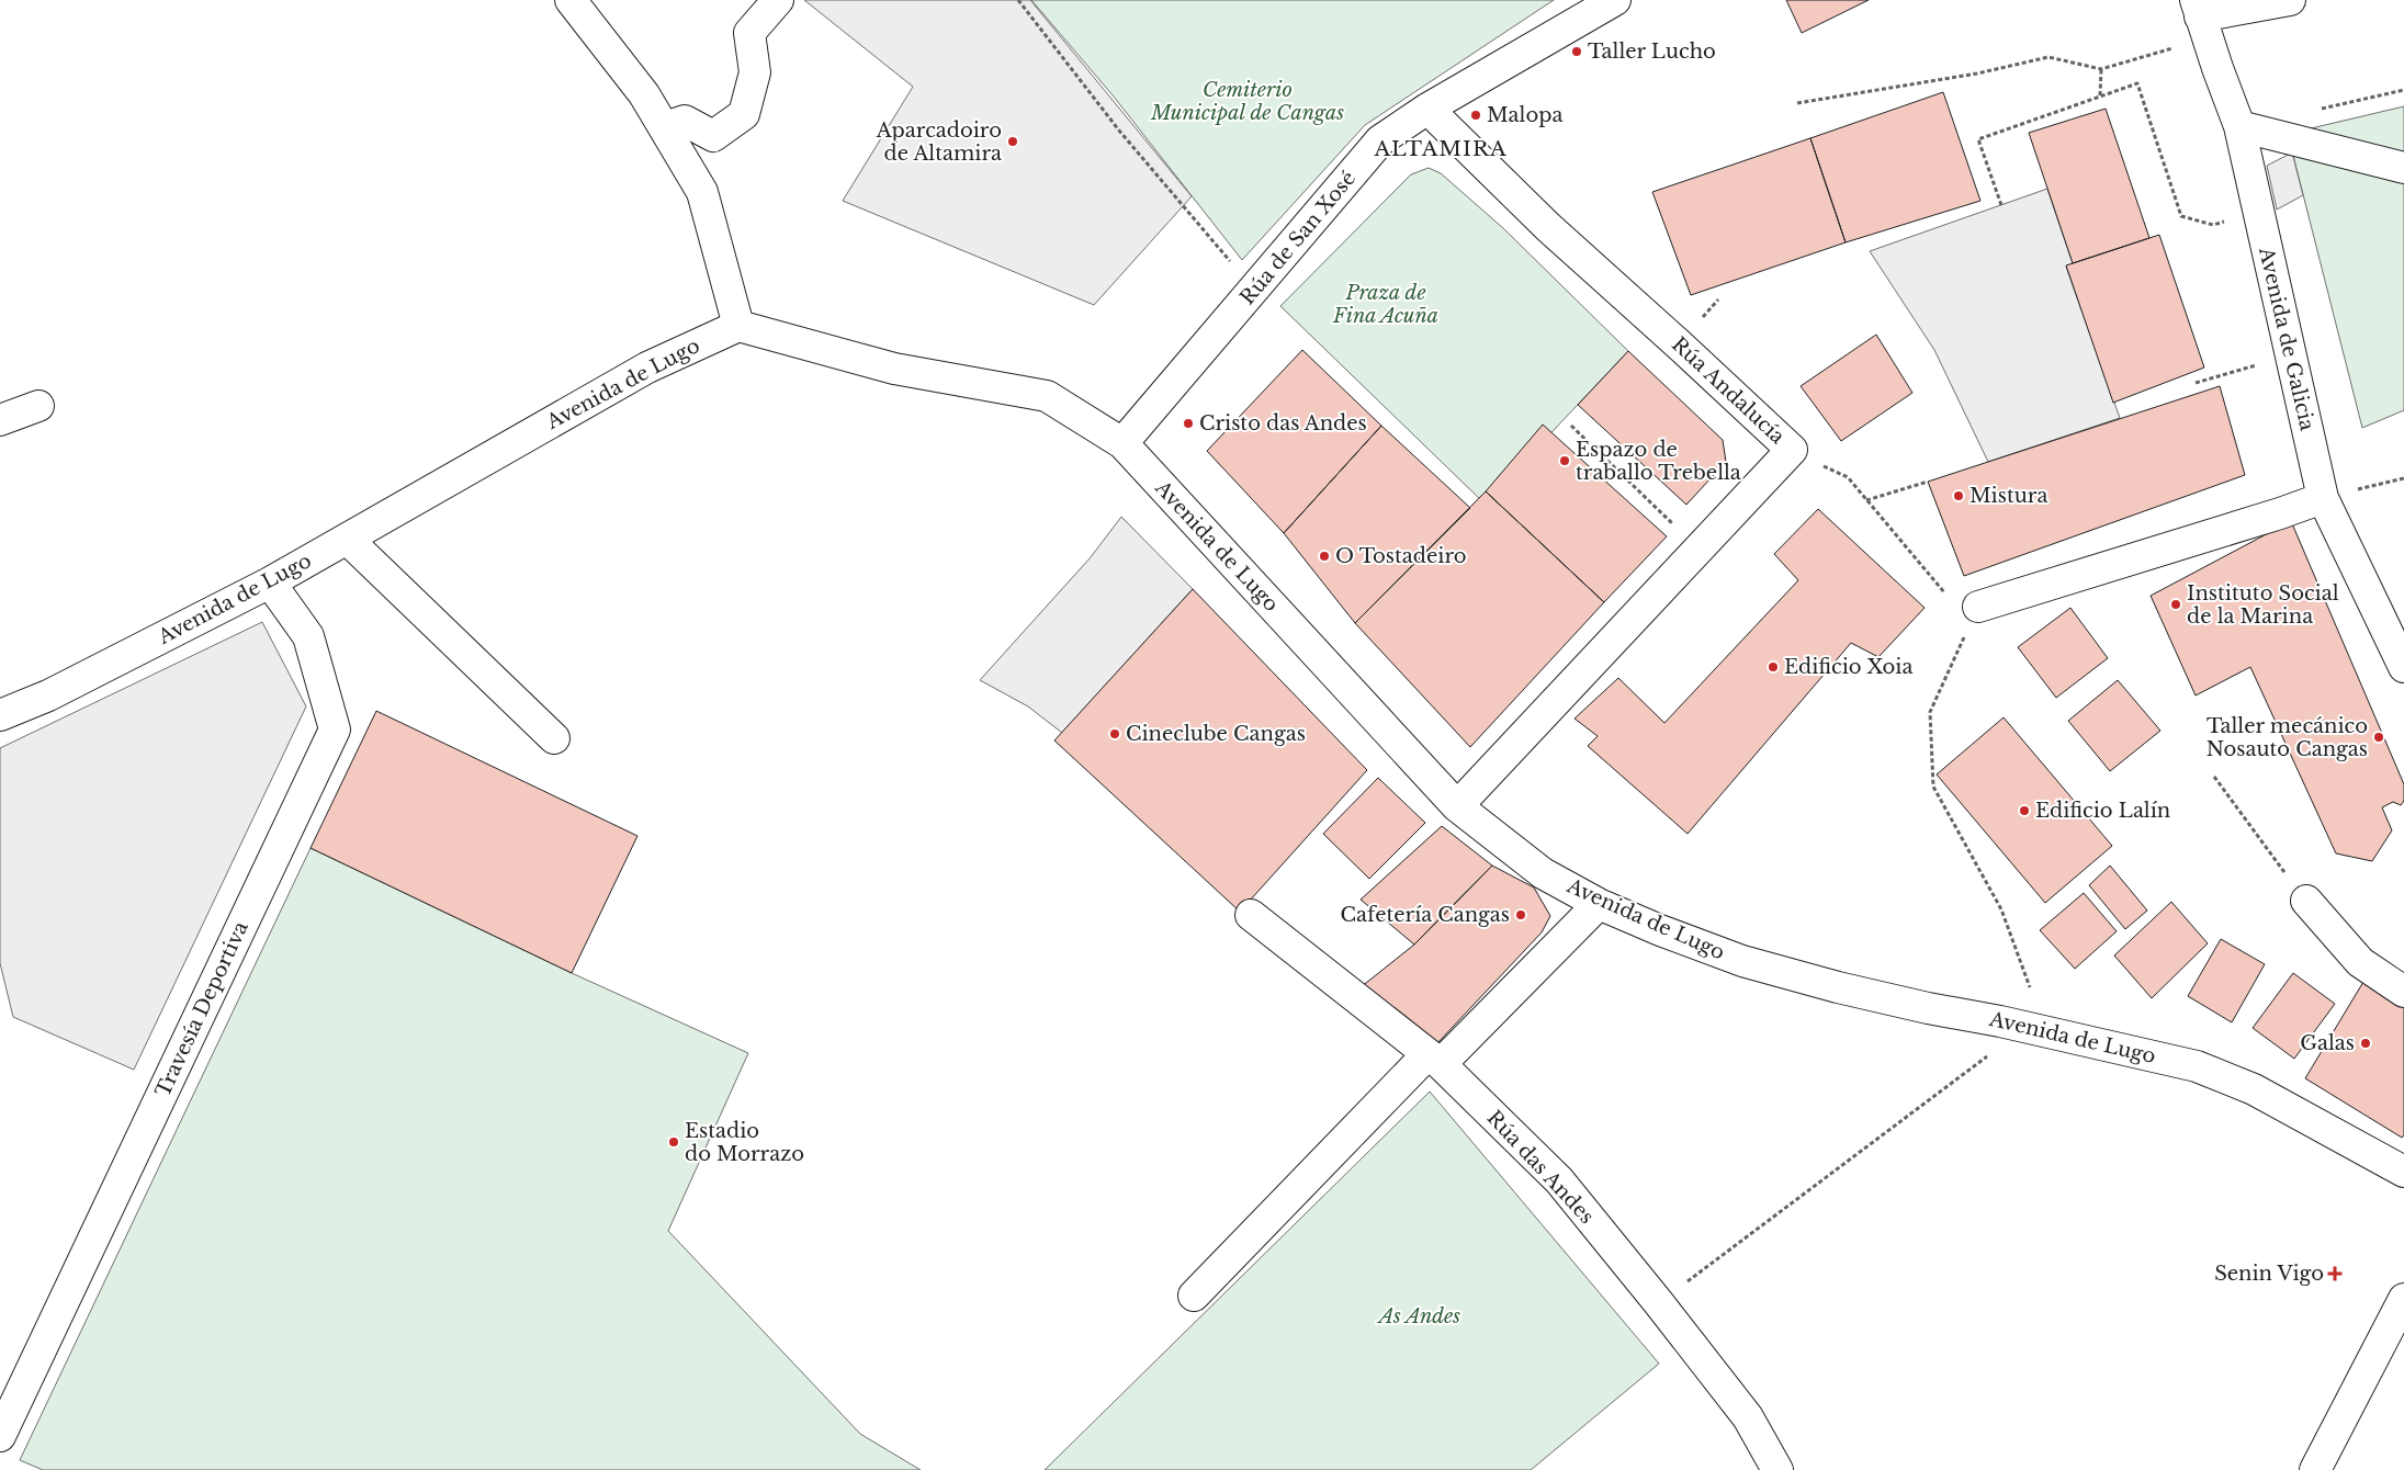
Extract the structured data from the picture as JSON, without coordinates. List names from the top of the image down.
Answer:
{
  "streets": {
    "street": [
      "Rúa de San Xosé",
      "Avenida de Galicia",
      "Avenida de Lugo",
      "Rúa Andalucía",
      "Travesía Deportiva",
      "Rúa das Andes"
    ]
  },
  "crossings": [
    ["Rúa de San Xosé", "Avenida de Lugo"],
    ["Rúa de San Xosé", "Rúa Andalucía"],
    ["Avenida de Lugo", "Rúa Andalucía"],
    ["Avenida de Lugo", "Travesía Deportiva"]
  ],
  "districts": ["ALTAMIRA"],
  "parks": ["Cemiterio Municipal de Cangas", "Praza de Fina Acuña", "As Andes"],
  "places": {
    "other": [
      "Taller Lucho",
      "Malopa",
      "Aparcadoiro de Altamira",
      "Cristo das Andes",
      "Espazo de traballo Trebella",
      "Mistura",
      "O Tostadeiro",
      "Instituto Social de la Marina",
      "Edificio Xoia",
      "Cineclube Cangas",
      "Taller mecánico Nosauto Cangas",
      "Edificio Lalín",
      "Cafetería Cangas",
      "Galas",
      "Estadio do Morrazo"
    ],
    "health": ["Senin Vigo"]
  }
}
